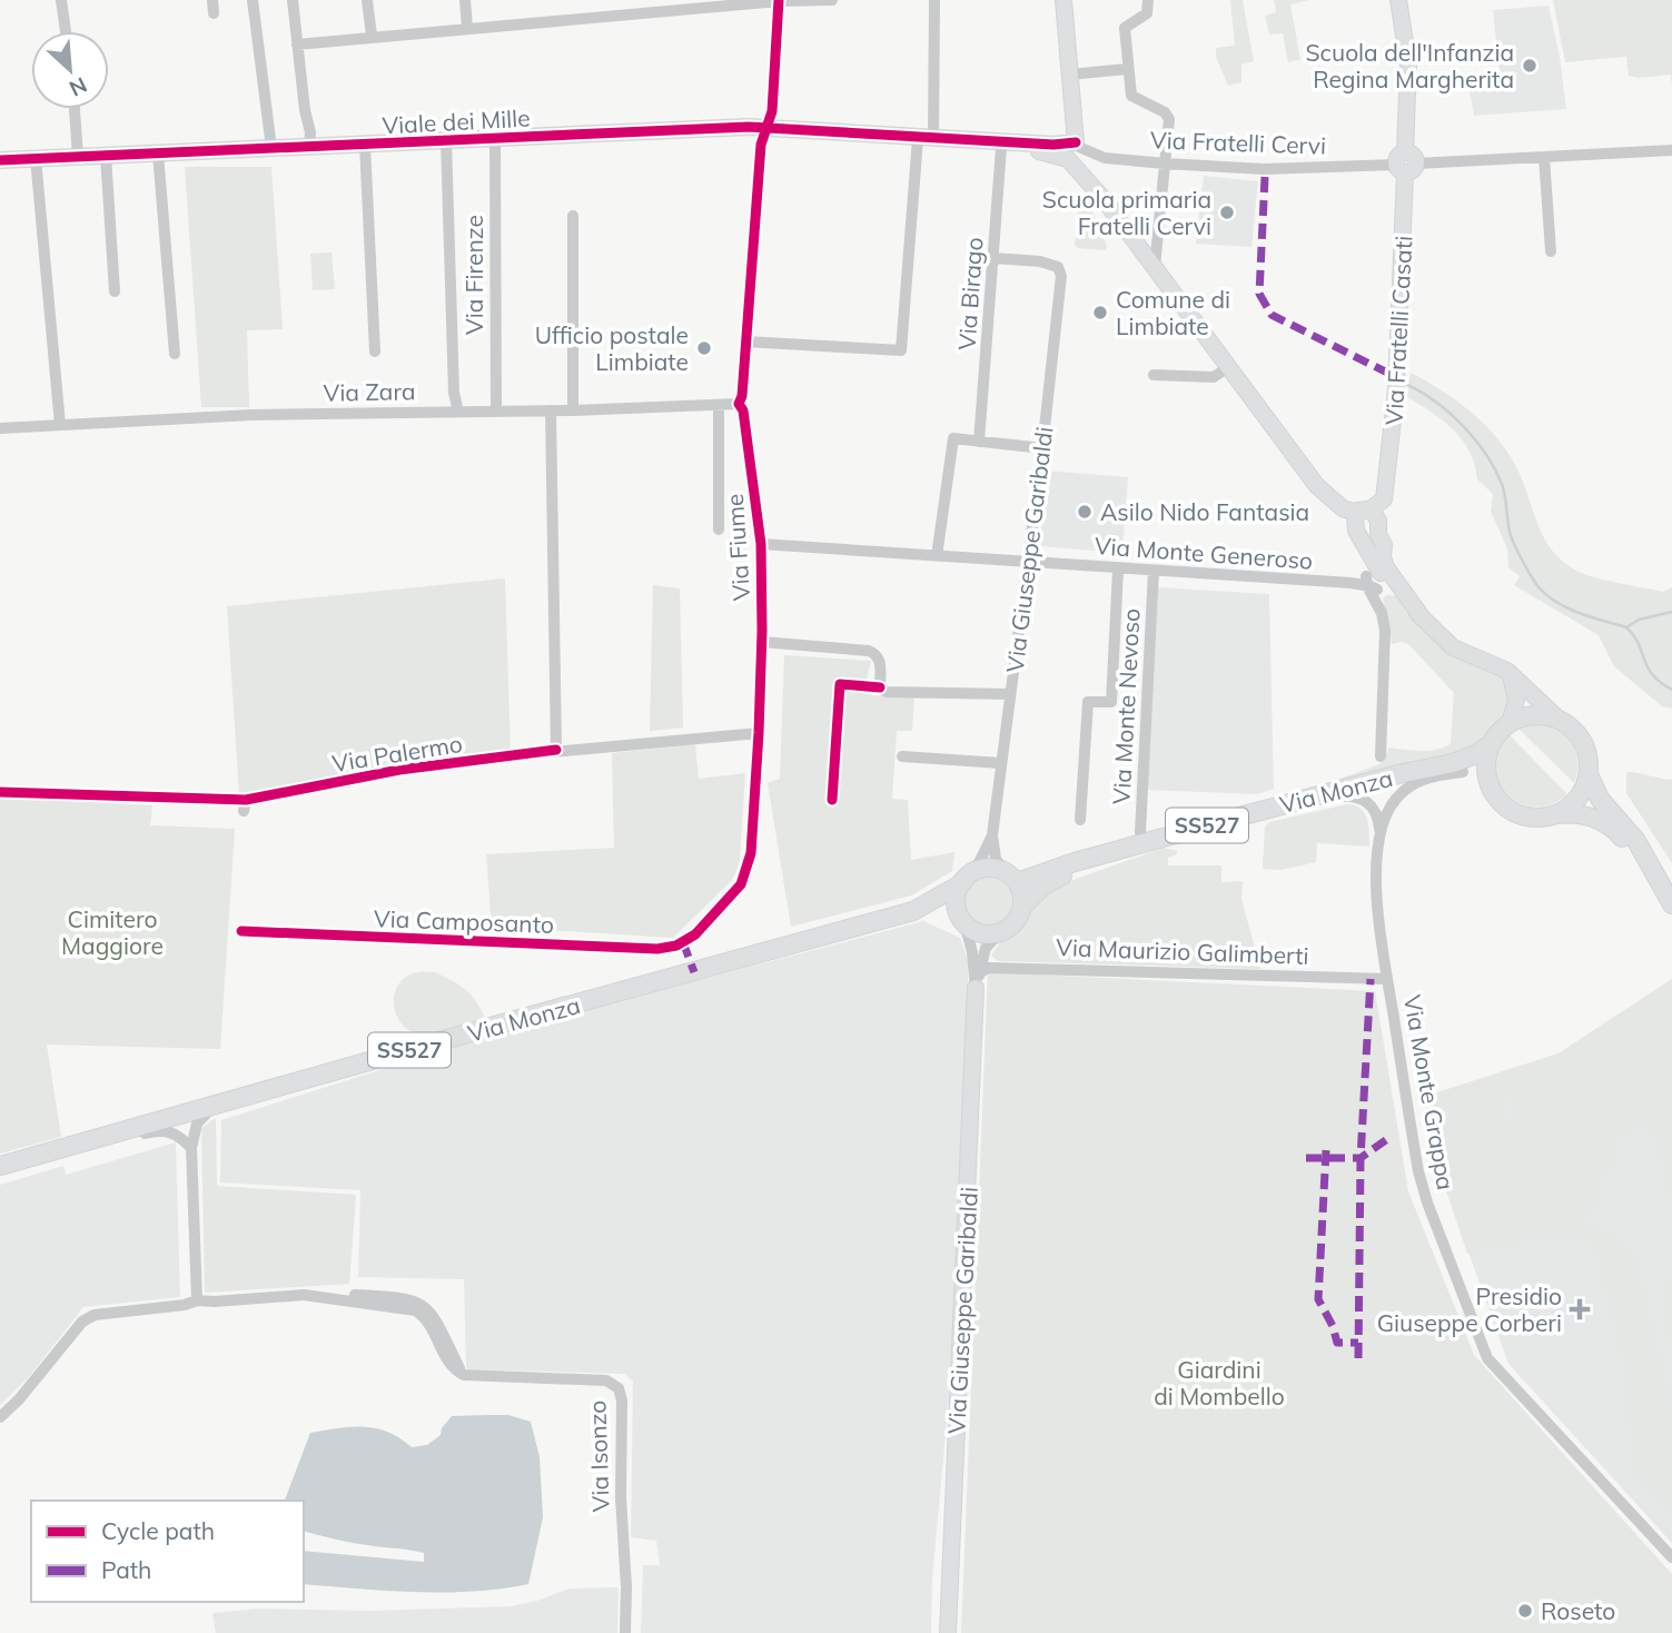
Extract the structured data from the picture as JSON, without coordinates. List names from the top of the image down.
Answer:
{
  "streets": {
    "main road": ["Via Monza", "SS527"],
    "street": [
      "Viale dei Mille",
      "Via Fratelli Cervi",
      "Via Firenze",
      "Via Birago",
      "Via Fratelli Casati",
      "Via Zara",
      "Via Fiume",
      "Via Giuseppe Garibaldi",
      "Via Monte Generoso",
      "Via Monte Nevoso",
      "Via Palermo",
      "Via Camposanto",
      "Via Maurizio Galimberti",
      "Via Monte Grappa",
      "Via Isonzo"
    ]
  },
  "crossings": [
    ["Viale dei Mille", "Via Fratelli Cervi"],
    ["Viale dei Mille", "Via Firenze"],
    ["Viale dei Mille", "Via Birago"],
    ["Viale dei Mille", "Via Fiume"],
    ["Via Fratelli Cervi", "Via Fratelli Casati"],
    ["Via Firenze", "Via Zara"],
    ["Via Birago", "Via Giuseppe Garibaldi"],
    ["Via Zara", "Via Fiume"],
    ["Via Fiume", "Via Monte Generoso"],
    ["Via Fiume", "Via Palermo"],
    ["Via Fiume", "Via Camposanto"],
    ["Via Giuseppe Garibaldi", "Via Monte Generoso"],
    ["Via Giuseppe Garibaldi", "Via Monza"],
    ["Via Giuseppe Garibaldi", "Via Maurizio Galimberti"],
    ["Via Monte Generoso", "Via Monte Nevoso"],
    ["Via Monte Nevoso", "Via Monza"],
    ["Via Monza", "SS527"],
    ["Via Monza", "Via Monte Grappa"],
    ["Via Maurizio Galimberti", "Via Monte Grappa"]
  ],
  "parks": ["Cimitero Maggiore", "Giardini di Mombello"],
  "places": {
    "other": [
      "Scuola dell'Infanzia Regina Margherita",
      "Scuola primaria Fratelli Cervi",
      "Comune di Limbiate",
      "Ufficio postale Limbiate",
      "Asilo Nido Fantasia",
      "Roseto"
    ],
    "health": ["Presidio Giuseppe Corberi"]
  },
  "legend": ["Cycle path", "Path"],
  "north": "bottom right"
}
